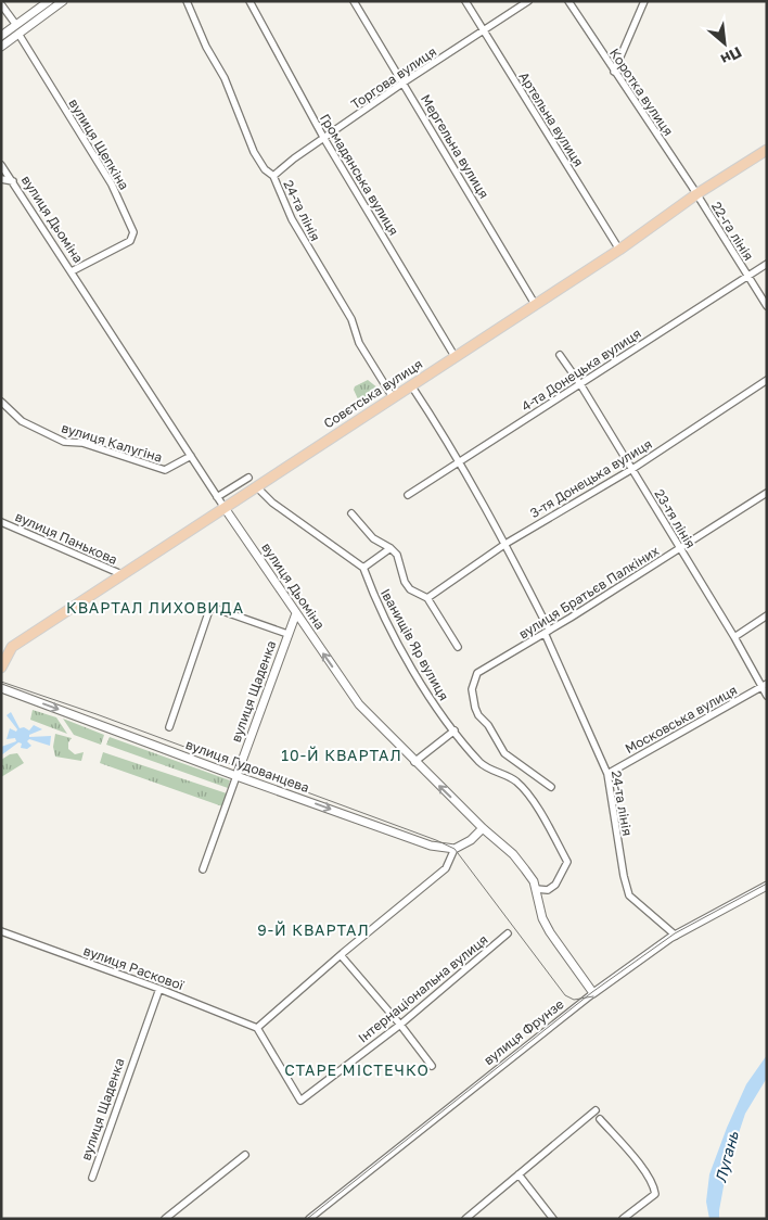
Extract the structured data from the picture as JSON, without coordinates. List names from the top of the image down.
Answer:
{
  "streets": {
    "main road": ["Совєтська вулиця"],
    "street": [
      "Торгова вулиця",
      "Коротка вулиця",
      "Артельна вулиця",
      "вулиця Щепкіна",
      "Мергельна вулиця",
      "Громадянська вулиця",
      "24-та лінія",
      "вулиця Дьоміна",
      "22-га лінія",
      "4-та Донецька вулиця",
      "вулиця Калугіна",
      "3-тя Донецька вулиця",
      "23-тя лінія",
      "вулиця Панькова",
      "вулиця Братьєв Палкіних",
      "Іванищів Яр вулиця",
      "вулиця Щаденка",
      "Московська вулиця",
      "вулиця Гудованцева",
      "вулиця Раскової",
      "Інтернаціональна вулиця",
      "вулиця Фрунзе"
    ]
  },
  "crossings": [
    ["Торгова вулиця", "Артельна вулиця"],
    ["Торгова вулиця", "Мергельна вулиця"],
    ["Торгова вулиця", "Громадянська вулиця"],
    ["Торгова вулиця", "24-та лінія"],
    ["Коротка вулиця", "22-га лінія"],
    ["Коротка вулиця", "Совєтська вулиця"],
    ["Артельна вулиця", "Совєтська вулиця"],
    ["вулиця Щепкіна", "вулиця Дьоміна"],
    ["Мергельна вулиця", "Совєтська вулиця"],
    ["Громадянська вулиця", "Совєтська вулиця"],
    ["24-та лінія", "4-та Донецька вулиця"],
    ["24-та лінія", "Совєтська вулиця"],
    ["24-та лінія", "3-тя Донецька вулиця"],
    ["24-та лінія", "вулиця Братьєв Палкіних"],
    ["24-та лінія", "Московська вулиця"],
    ["24-та лінія", "вулиця Фрунзе"],
    ["вулиця Дьоміна", "Совєтська вулиця"],
    ["вулиця Дьоміна", "вулиця Калугіна"],
    ["вулиця Дьоміна", "Іванищів Яр вулиця"],
    ["вулиця Дьоміна", "вулиця Щаденка"],
    ["вулиця Дьоміна", "вулиця Фрунзе"],
    ["22-га лінія", "4-та Донецька вулиця"],
    ["22-га лінія", "Совєтська вулиця"],
    ["4-та Донецька вулиця", "23-тя лінія"],
    ["Совєтська вулиця", "вулиця Панькова"],
    ["3-тя Донецька вулиця", "23-тя лінія"],
    ["23-тя лінія", "вулиця Братьєв Палкіних"],
    ["23-тя лінія", "Московська вулиця"],
    ["вулиця Щаденка", "вулиця Гудованцева"],
    ["вулиця Щаденка", "вулиця Раскової"],
    ["вулиця Раскової", "Інтернаціональна вулиця"]
  ],
  "one_way": ["вулиця Гудованцева"],
  "districts": [
    "КВАРТАЛ ЛИХОВИДА",
    "10-Й КВАРТАЛ",
    "9-Й КВАРТАЛ",
    "СТАРЕ МІСТЕЧКО"
  ],
  "water": ["Лугань"],
  "north": "bottom right"
}
